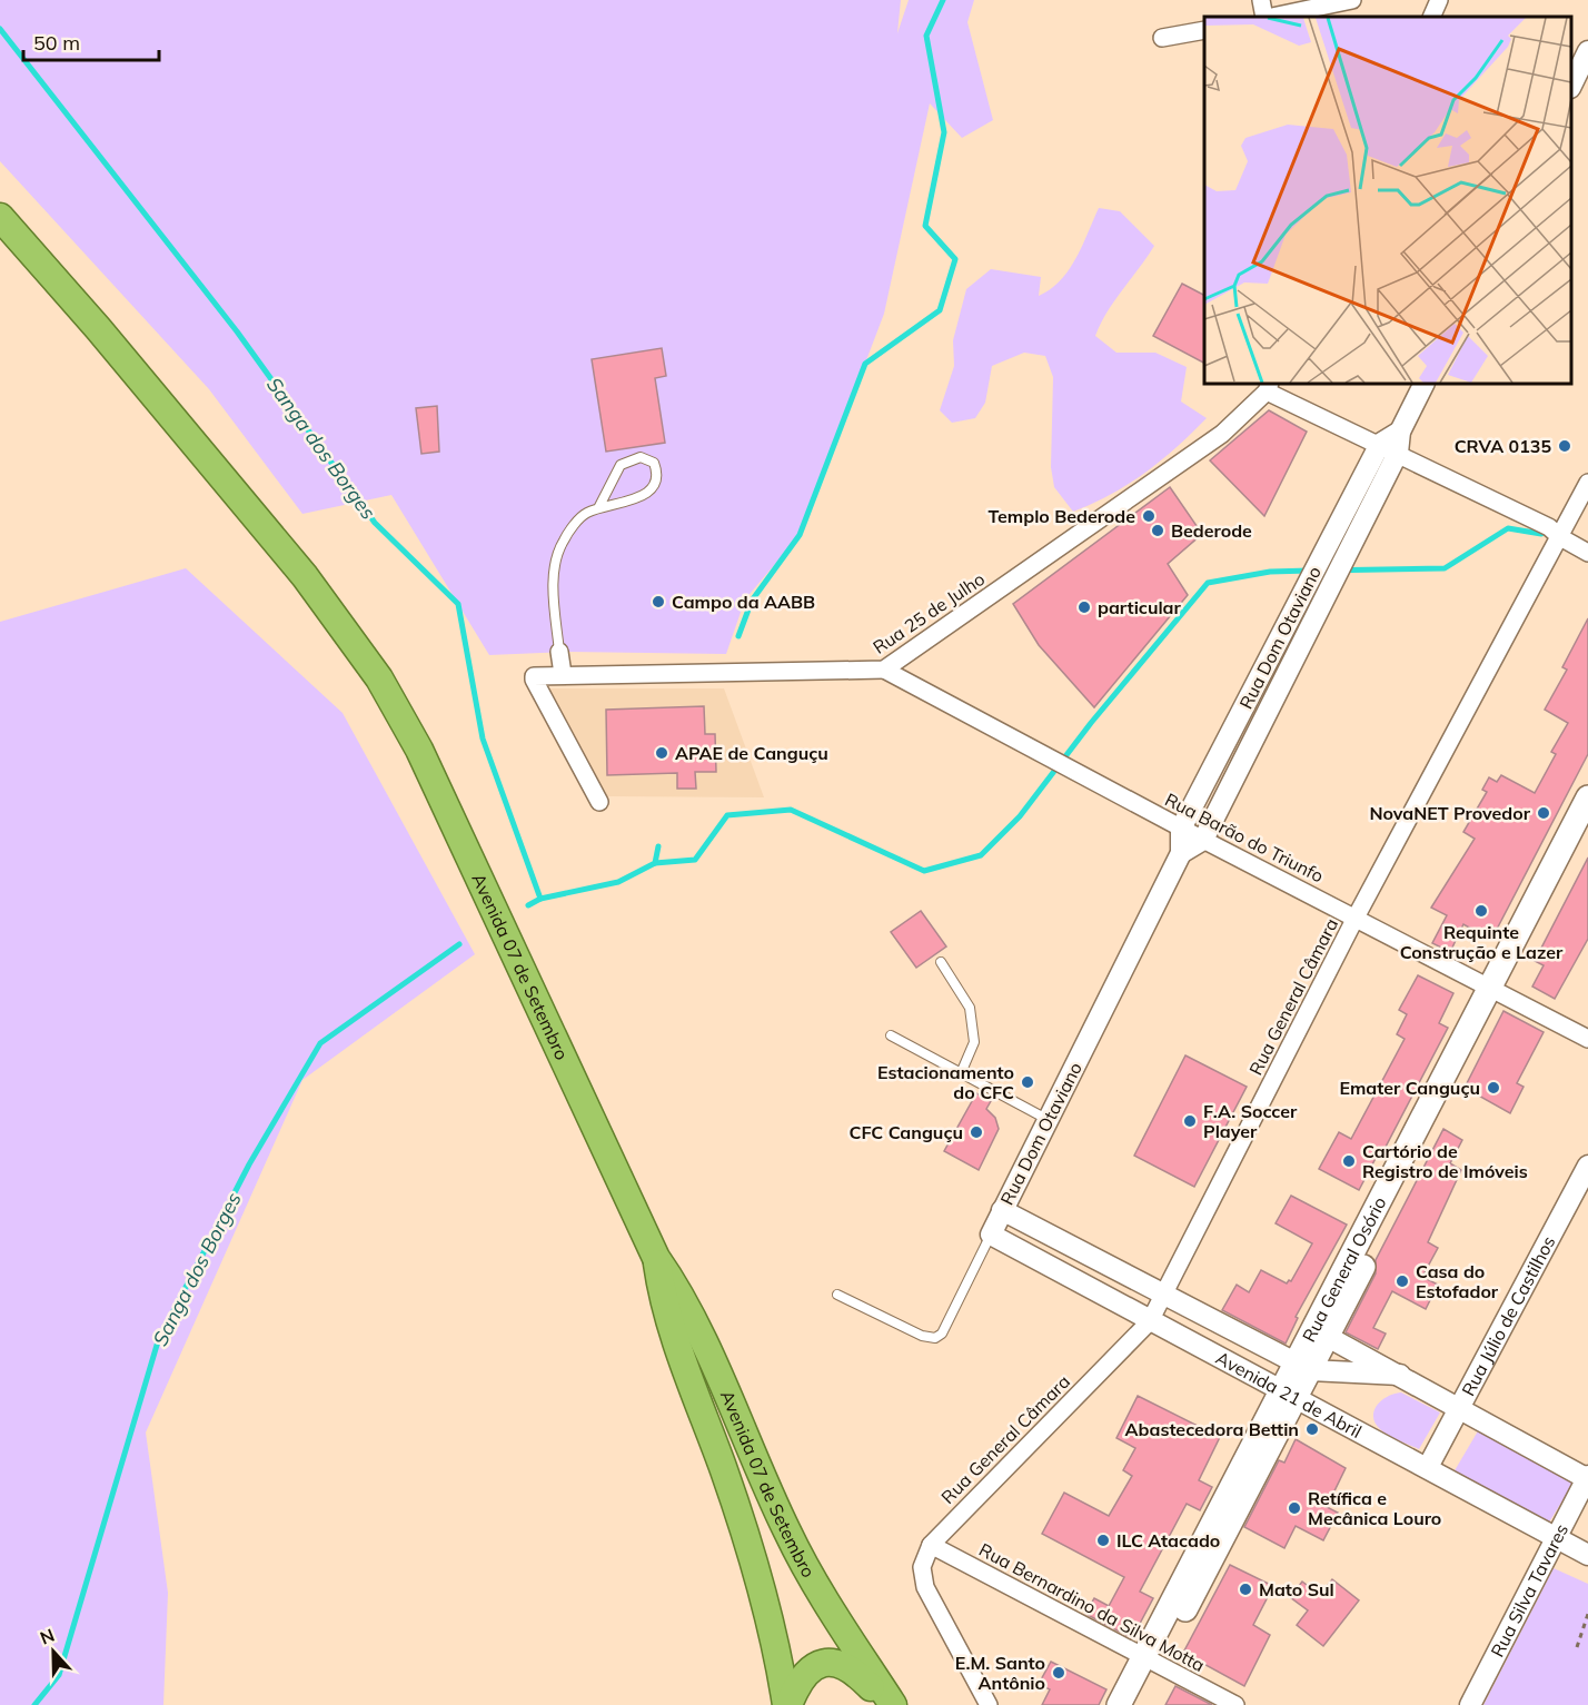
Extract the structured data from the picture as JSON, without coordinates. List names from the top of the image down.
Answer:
{
  "streets": {
    "highway": ["Avenida 07 de Setembro"],
    "main road": ["Rua General Osório"],
    "street": [
      "Rua 25 de Julho",
      "Rua Dom Otaviano",
      "Rua Barão do Triunfo",
      "Rua General Câmara",
      "Rua Júlio de Castilhos",
      "Avenida 21 de Abril",
      "Rua Silva Tavares",
      "Rua Bernardino da Silva Motta"
    ]
  },
  "crossings": [
    ["Rua 25 de Julho", "Rua Barão do Triunfo"],
    ["Rua Dom Otaviano", "Rua Barão do Triunfo"],
    ["Rua Dom Otaviano", "Avenida 21 de Abril"],
    ["Rua Barão do Triunfo", "Rua General Câmara"],
    ["Rua Barão do Triunfo", "Rua General Osório"],
    ["Rua General Câmara", "Avenida 21 de Abril"],
    ["Rua General Câmara", "Rua Bernardino da Silva Motta"],
    ["Rua General Osório", "Avenida 21 de Abril"],
    ["Rua General Osório", "Rua Bernardino da Silva Motta"],
    ["Rua Júlio de Castilhos", "Avenida 21 de Abril"],
    ["Avenida 21 de Abril", "Rua Silva Tavares"]
  ],
  "water": ["Sanga dos Borges"],
  "places": [
    "CRVA 0135",
    "Templo Bederode",
    "Bederode",
    "Campo da AABB",
    "particular",
    "APAE de Canguçu",
    "NovaNET Provedor",
    "Requinte Construção e Lazer",
    "Estacionamento do CFC",
    "Emater Canguçu",
    "F.A. Soccer Player",
    "CFC Canguçu",
    "Cartório de Registro de Imóveis",
    "Casa do Estofador",
    "Abastecedora Bettin",
    "Retífica e Mecânica Louro",
    "ILC Atacado",
    "Mato Sul",
    "E.M. Santo Antônio"
  ],
  "scale_bar": "50 m",
  "north": "top"
}
